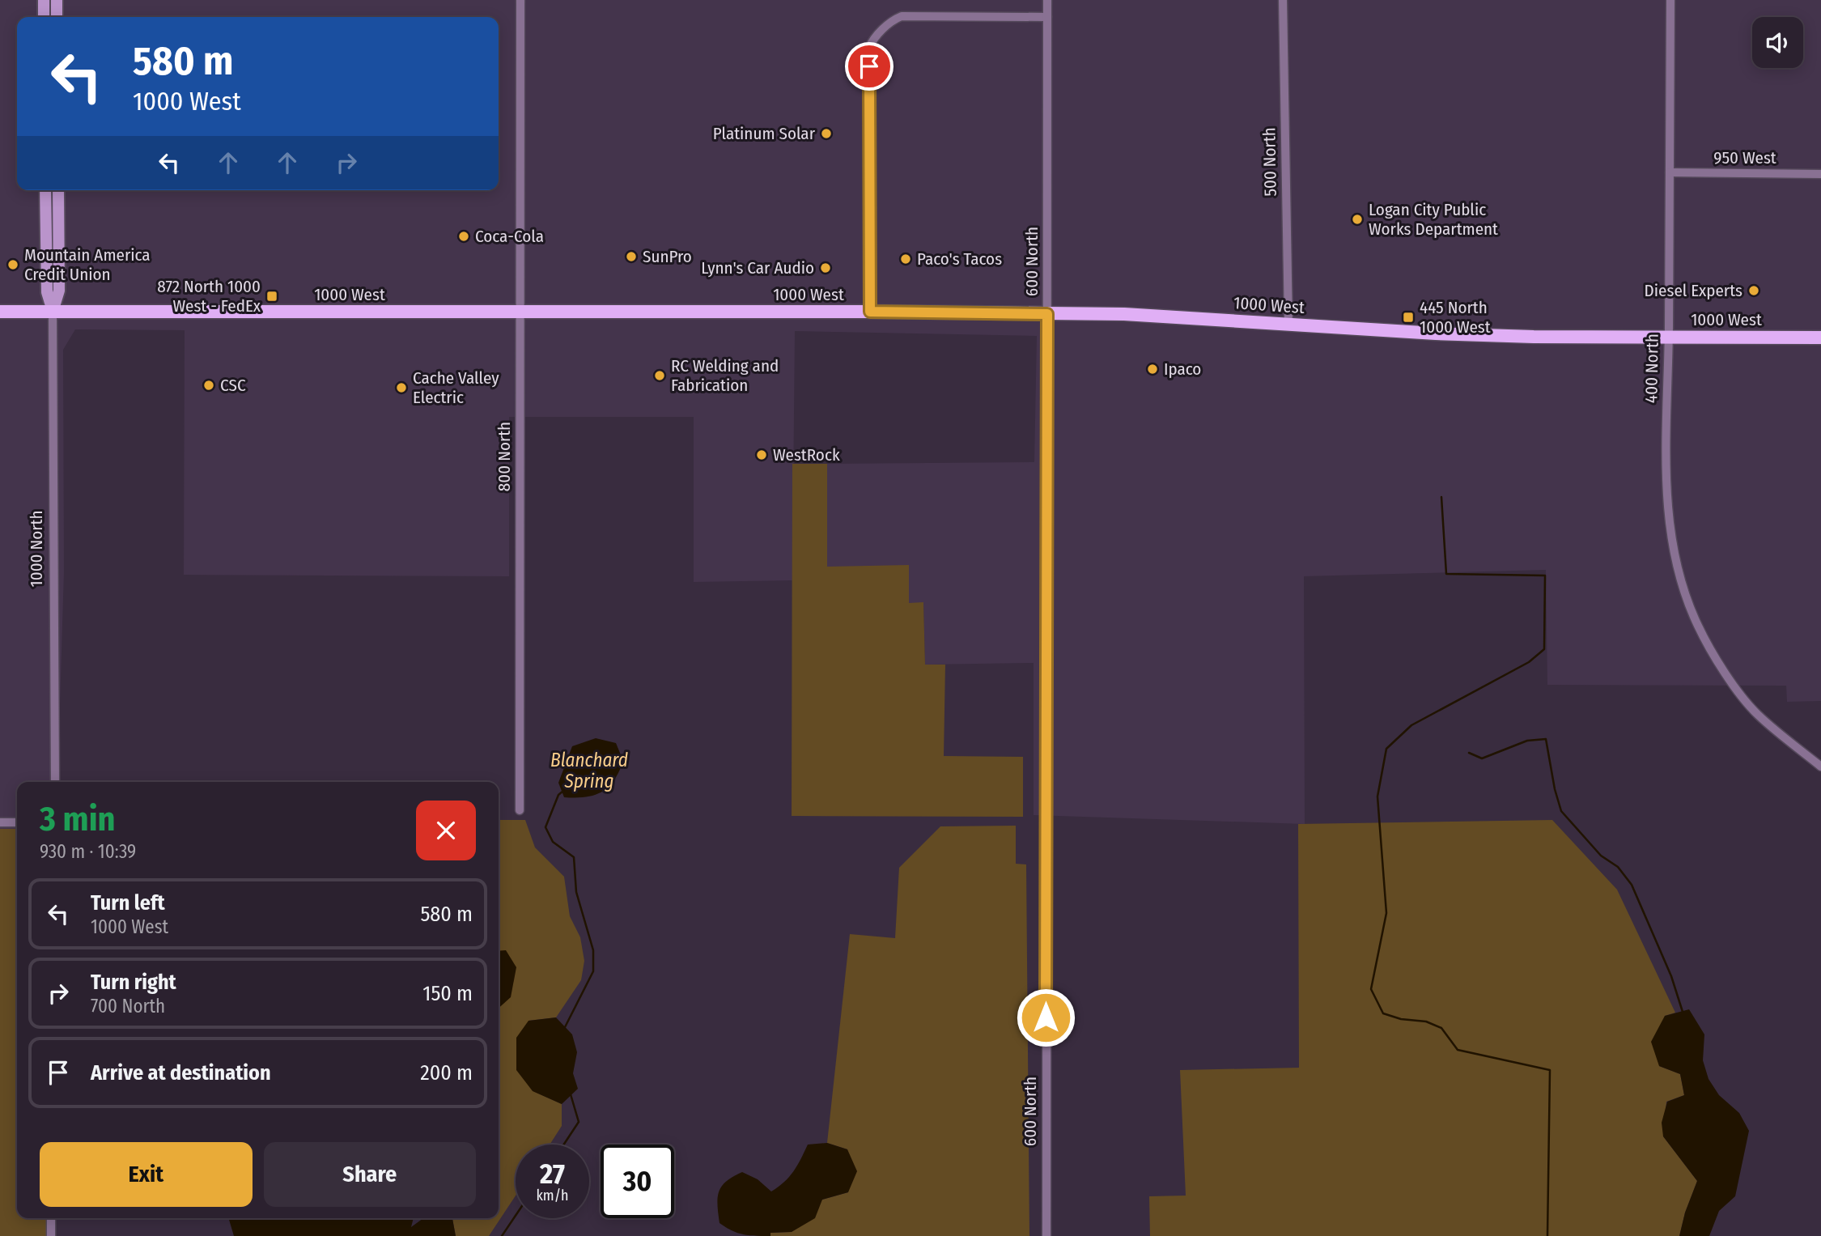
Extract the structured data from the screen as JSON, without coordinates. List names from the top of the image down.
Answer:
{
  "streets": {
    "main road": ["1000 West"],
    "street": [
      "950 West",
      "500 North",
      "600 North",
      "400 North",
      "800 North",
      "1000 North"
    ]
  },
  "crossings": [
    ["950 West", "400 North"],
    ["500 North", "1000 West"],
    ["600 North", "1000 West"],
    ["1000 West", "400 North"],
    ["1000 West", "800 North"],
    ["1000 West", "1000 North"]
  ],
  "water": ["Blanchard Spring"],
  "places": {
    "other": [
      "Platinum Solar",
      "Logan City Public Works Department",
      "Coca-Cola",
      "SunPro",
      "Paco's Tacos",
      "Mountain America Credit Union",
      "Lynn's Car Audio",
      "Diesel Experts",
      "Ipaco",
      "RC Welding and Fabrication",
      "CSC",
      "Cache Valley Electric",
      "WestRock"
    ],
    "transit": ["872 North 1000 West - FedEx", "445 North 1000 West"]
  },
  "page": {
    "turn": ["580 m", "1000 West"],
    "heading": ["3 min", "930 m · 10:39"],
    "list": [
      {
        "name": "Turn left",
        "note": "1000 West",
        "value": "580 m"
      },
      {
        "name": "Turn right",
        "note": "700 North",
        "value": "150 m"
      },
      {
        "name": "Arrive at destination",
        "value": "200 m"
      }
    ],
    "buttons": ["Exit", "Share"],
    "speed": "27 km/h",
    "limit": "30"
  }
}
